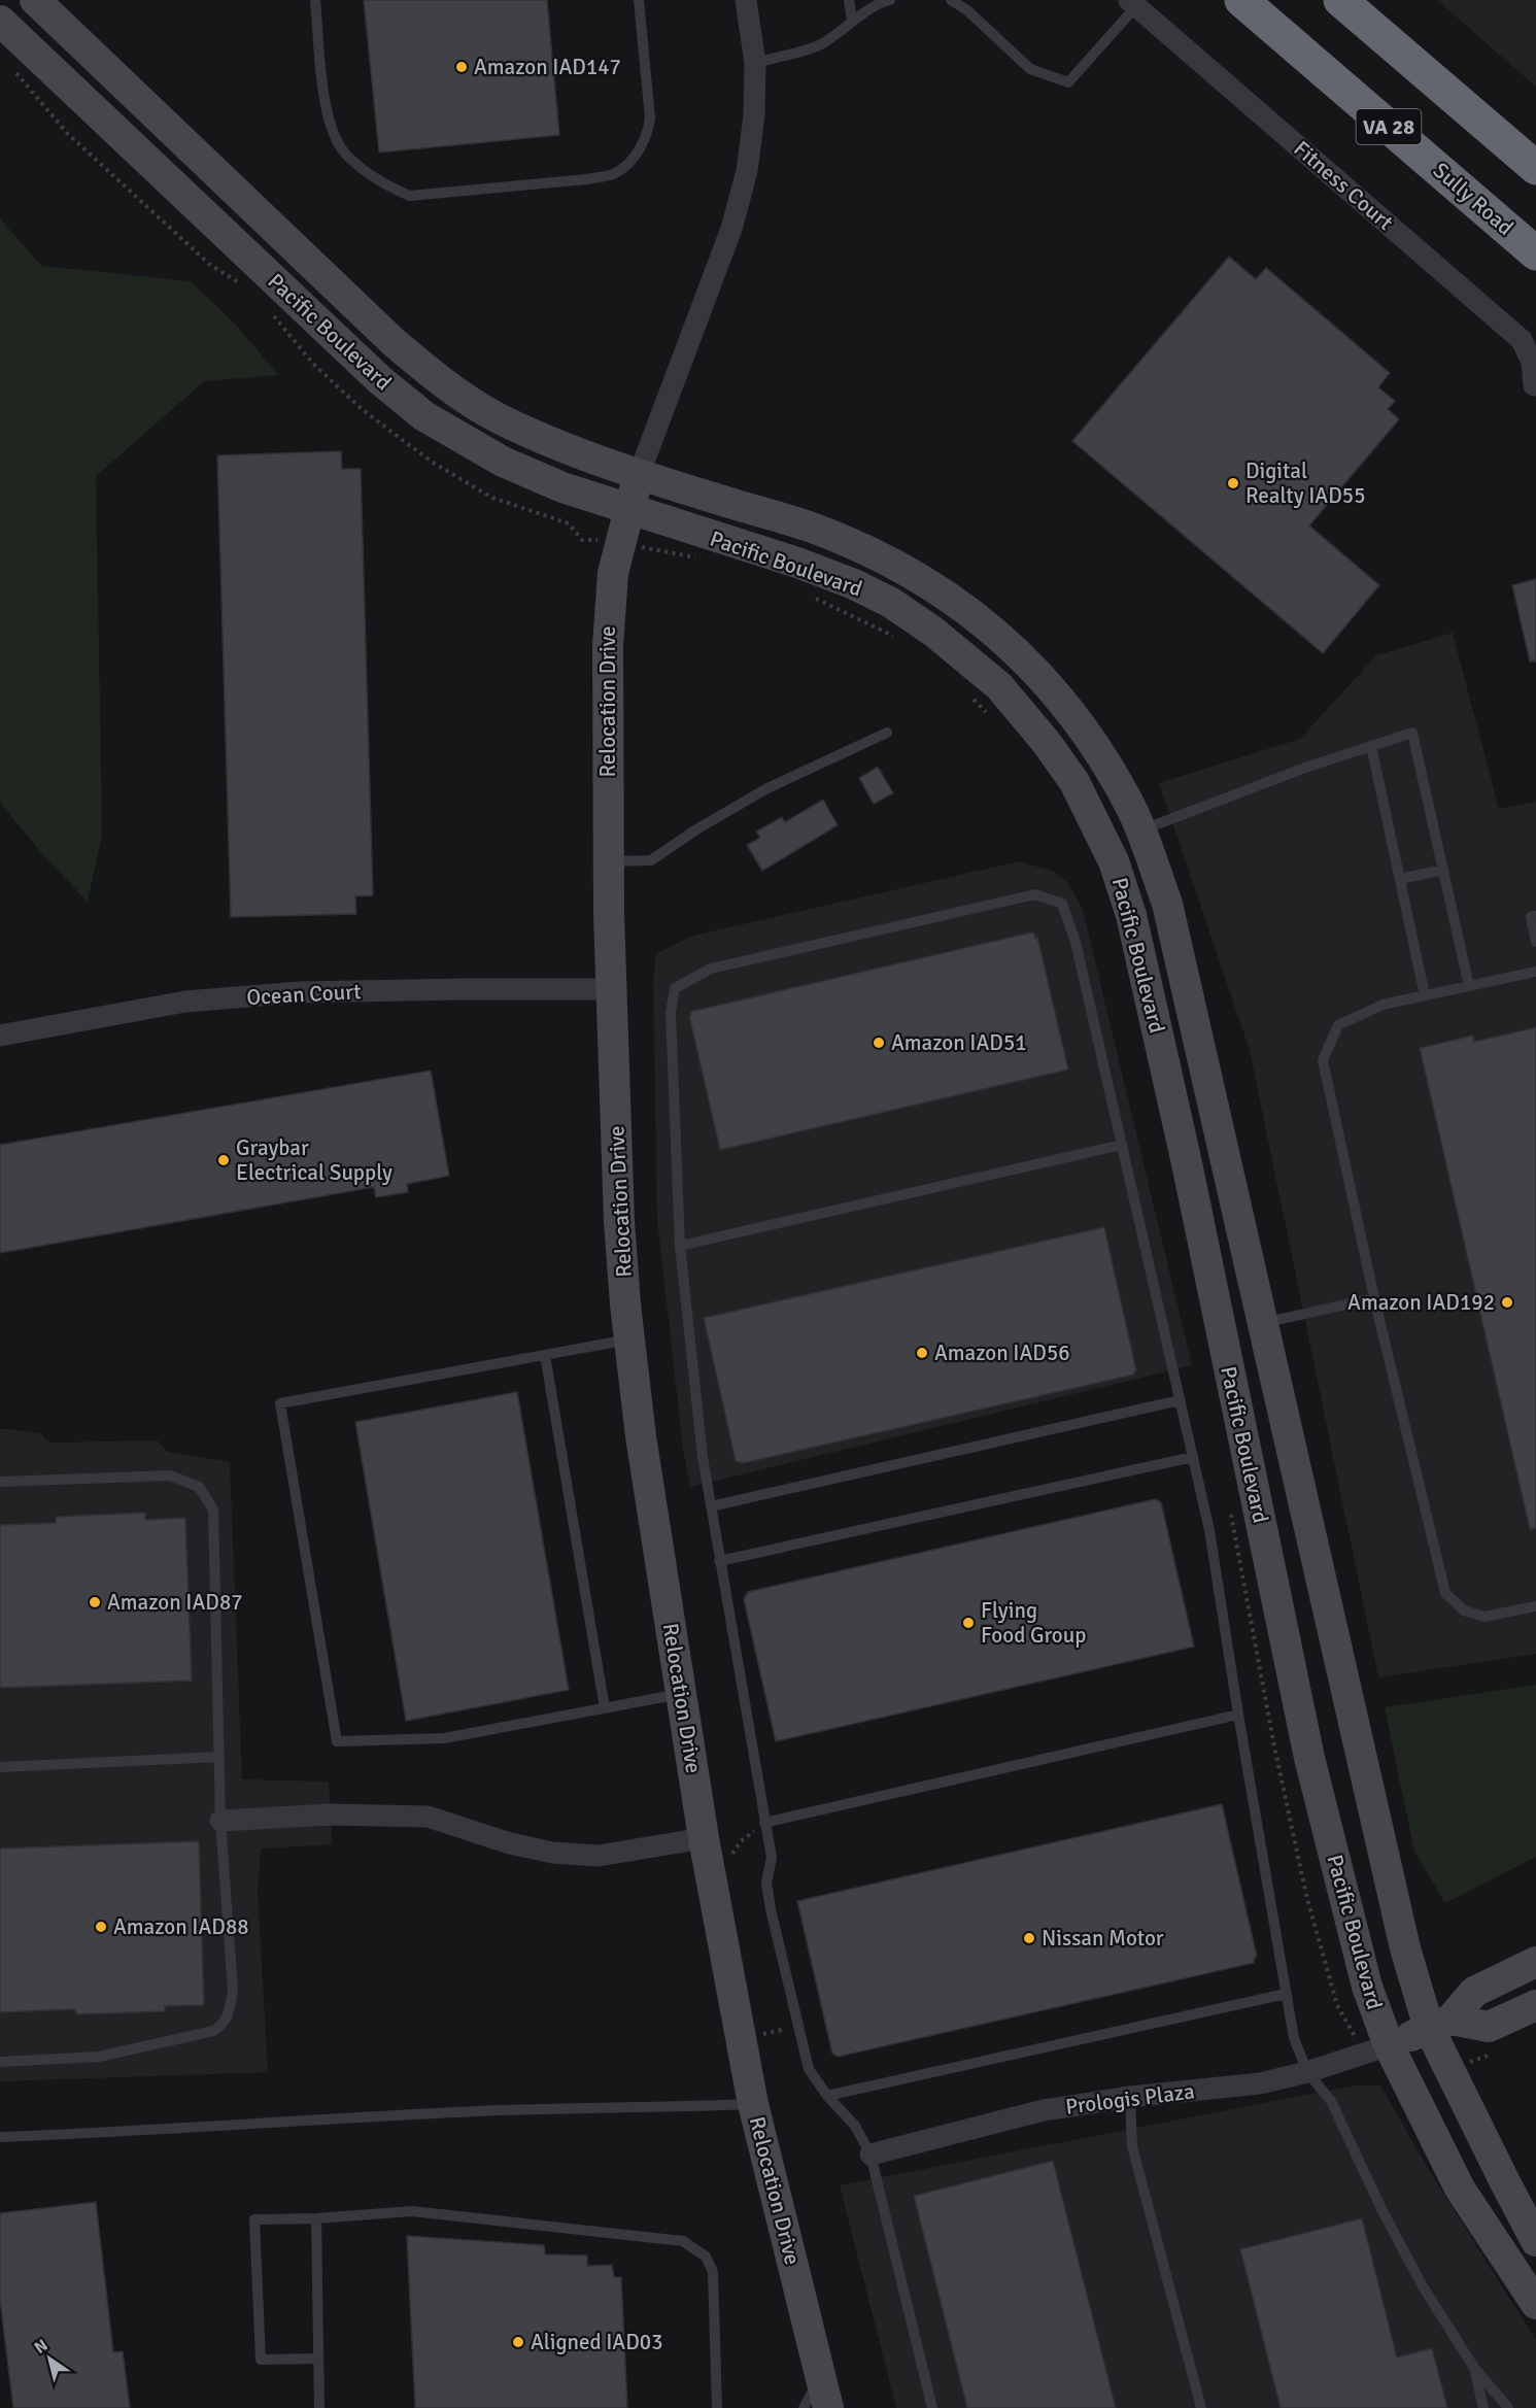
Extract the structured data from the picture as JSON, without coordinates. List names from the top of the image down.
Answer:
{
  "streets": {
    "highway": ["VA 28", "Sully Road"],
    "main road": ["Pacific Boulevard", "Relocation Drive"],
    "street": ["Fitness Court", "Ocean Court", "Prologis Plaza"]
  },
  "crossings": [
    ["Pacific Boulevard", "Relocation Drive"],
    ["Pacific Boulevard", "Prologis Plaza"],
    ["Relocation Drive", "Ocean Court"]
  ],
  "places": [
    "Amazon IAD147",
    "Digital Realty IAD55",
    "Amazon IAD51",
    "Graybar Electrical Supply",
    "Amazon IAD192",
    "Amazon IAD56",
    "Amazon IAD87",
    "Flying Food Group",
    "Amazon IAD88",
    "Nissan Motor",
    "Aligned IAD03"
  ],
  "north": "top left"
}
